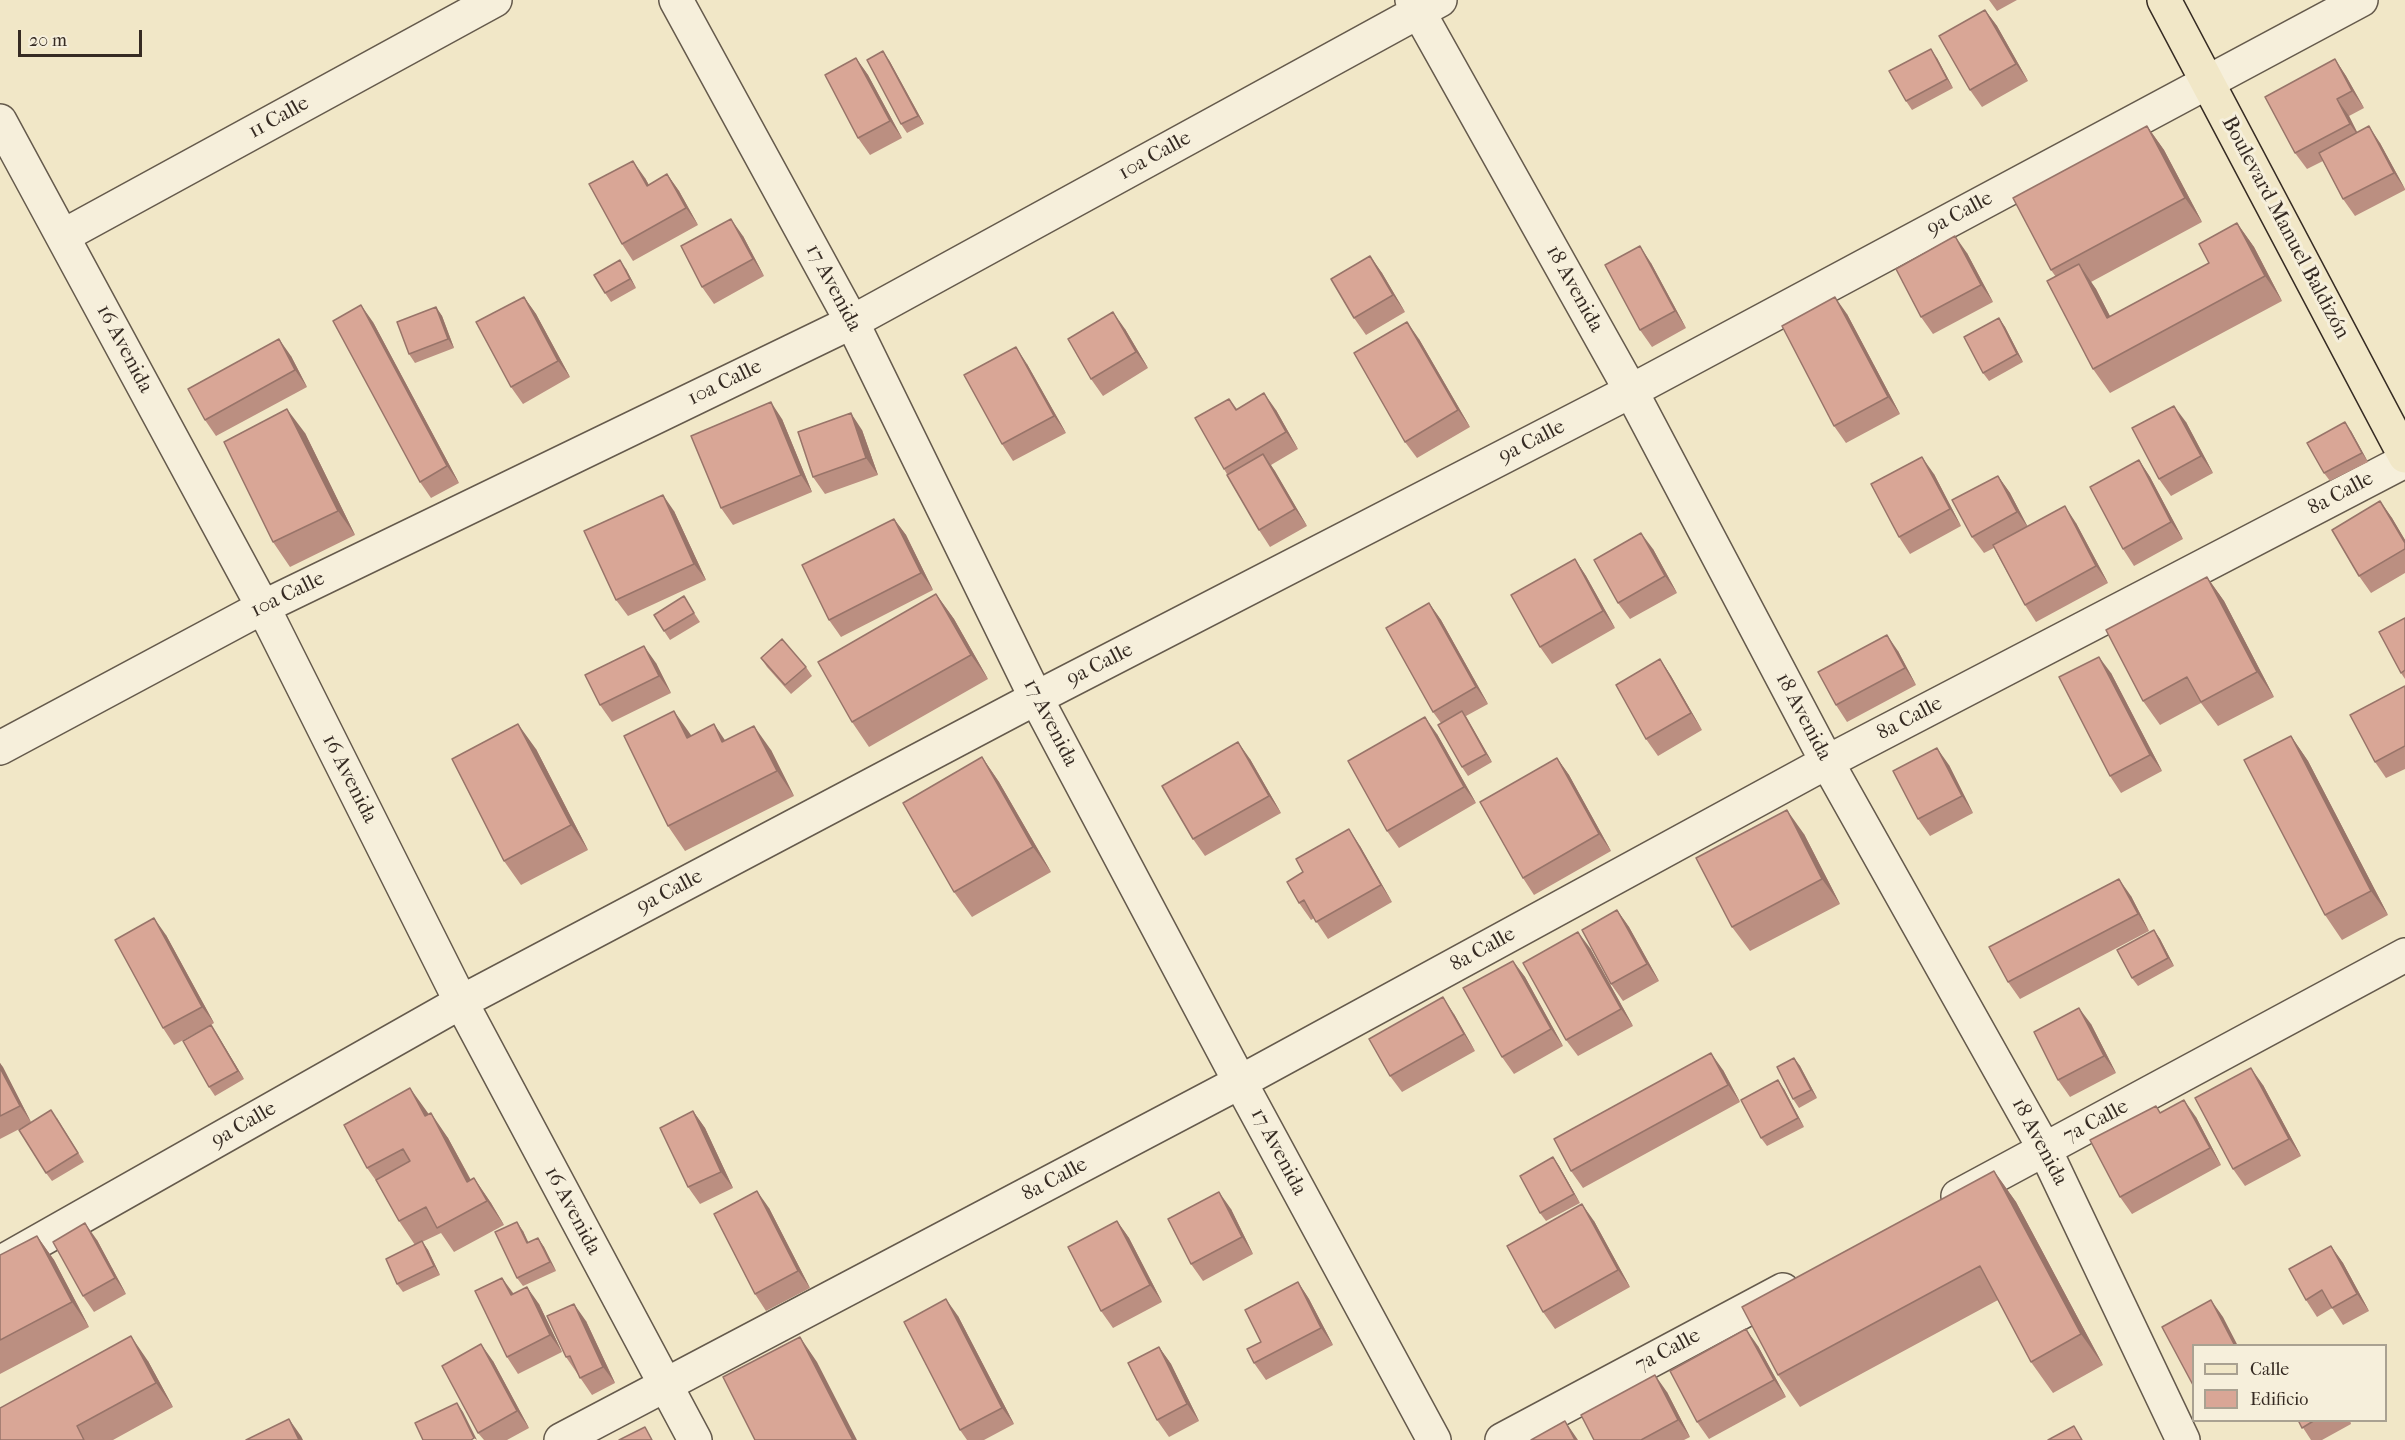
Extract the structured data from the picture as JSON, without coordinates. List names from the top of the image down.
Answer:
{
  "streets": {
    "main road": ["Boulevard Manuel Baldizón"],
    "street": [
      "11 Calle",
      "10a Calle",
      "9a Calle",
      "17 Avenida",
      "18 Avenida",
      "16 Avenida",
      "8a Calle",
      "7a Calle"
    ]
  },
  "crossings": [
    ["11 Calle", "16 Avenida"],
    ["10a Calle", "17 Avenida"],
    ["10a Calle", "18 Avenida"],
    ["10a Calle", "16 Avenida"],
    ["9a Calle", "Boulevard Manuel Baldizón"],
    ["9a Calle", "17 Avenida"],
    ["9a Calle", "18 Avenida"],
    ["9a Calle", "16 Avenida"],
    ["17 Avenida", "8a Calle"],
    ["18 Avenida", "8a Calle"],
    ["18 Avenida", "7a Calle"],
    ["16 Avenida", "8a Calle"]
  ],
  "legend": ["Calle", "Edificio"],
  "scale_bar": "20 m"
}
